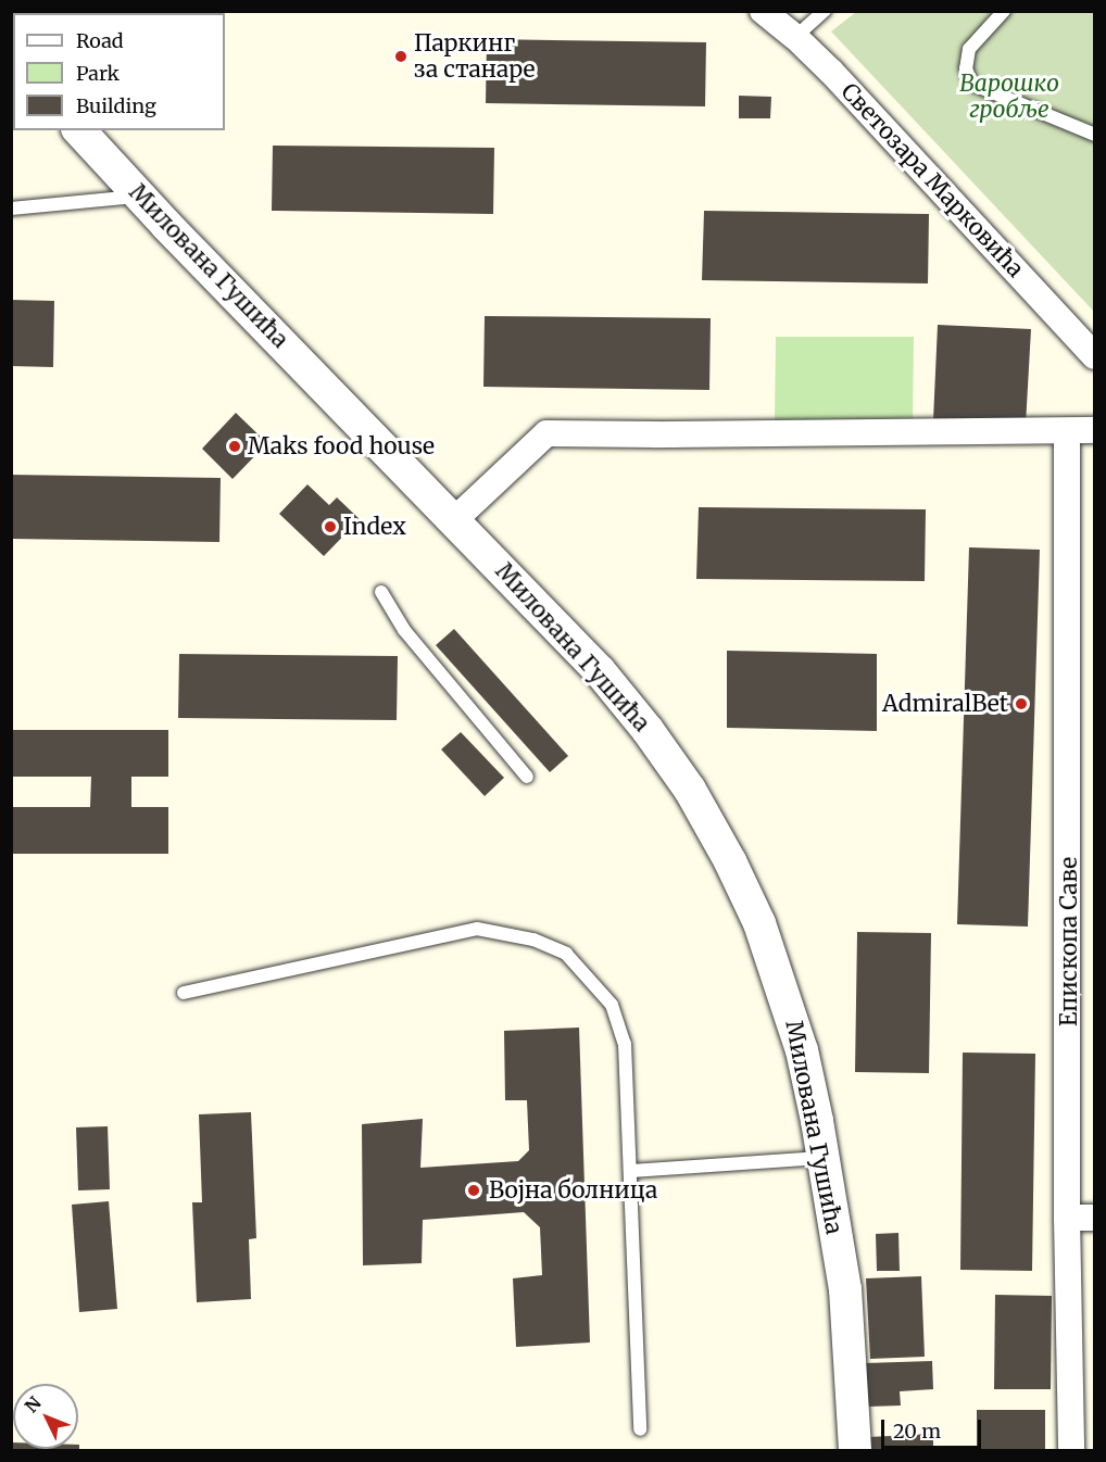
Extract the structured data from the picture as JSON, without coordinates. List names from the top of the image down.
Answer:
{
  "streets": {
    "street": ["Светозара Марковића", "Милована Гушића", "Епископа Саве"]
  },
  "parks": ["Варошко гробље"],
  "places": [
    "Паркинг за станаре",
    "Maks food house",
    "Index",
    "AdmiralBet",
    "Војна болница"
  ],
  "legend": ["Road", "Park", "Building"],
  "scale_bar": "20 m",
  "north": "top left"
}
